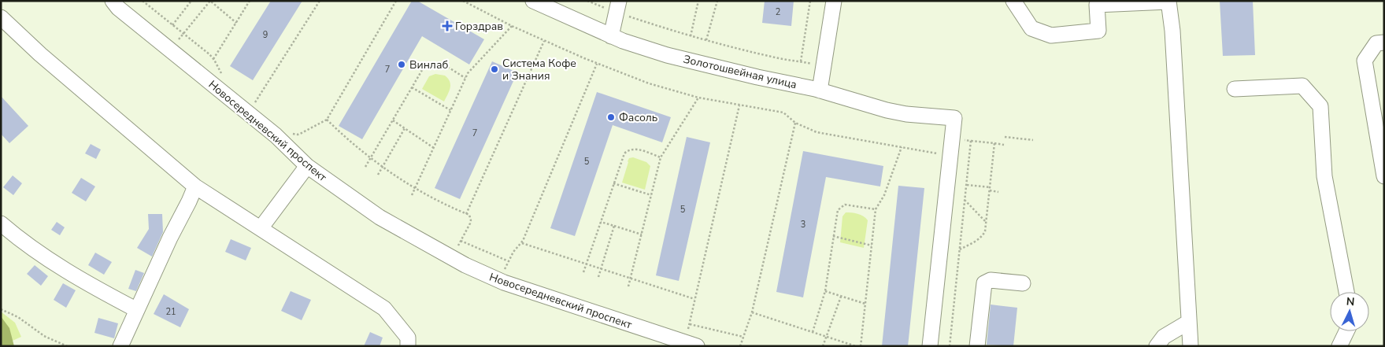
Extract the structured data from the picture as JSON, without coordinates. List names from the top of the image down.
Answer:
{
  "streets": {
    "street": ["Золотошвейная улица", "Новосередневский проспект"]
  },
  "places": {
    "health": ["Горздрав"],
    "other": ["Винлаб", "Система Кофе и Знания", "Фасоль"]
  },
  "house_numbers": [
    "2",
    "9",
    "7",
    "7",
    "5",
    "5",
    "3",
    "21"
  ],
  "north": "top"
}
